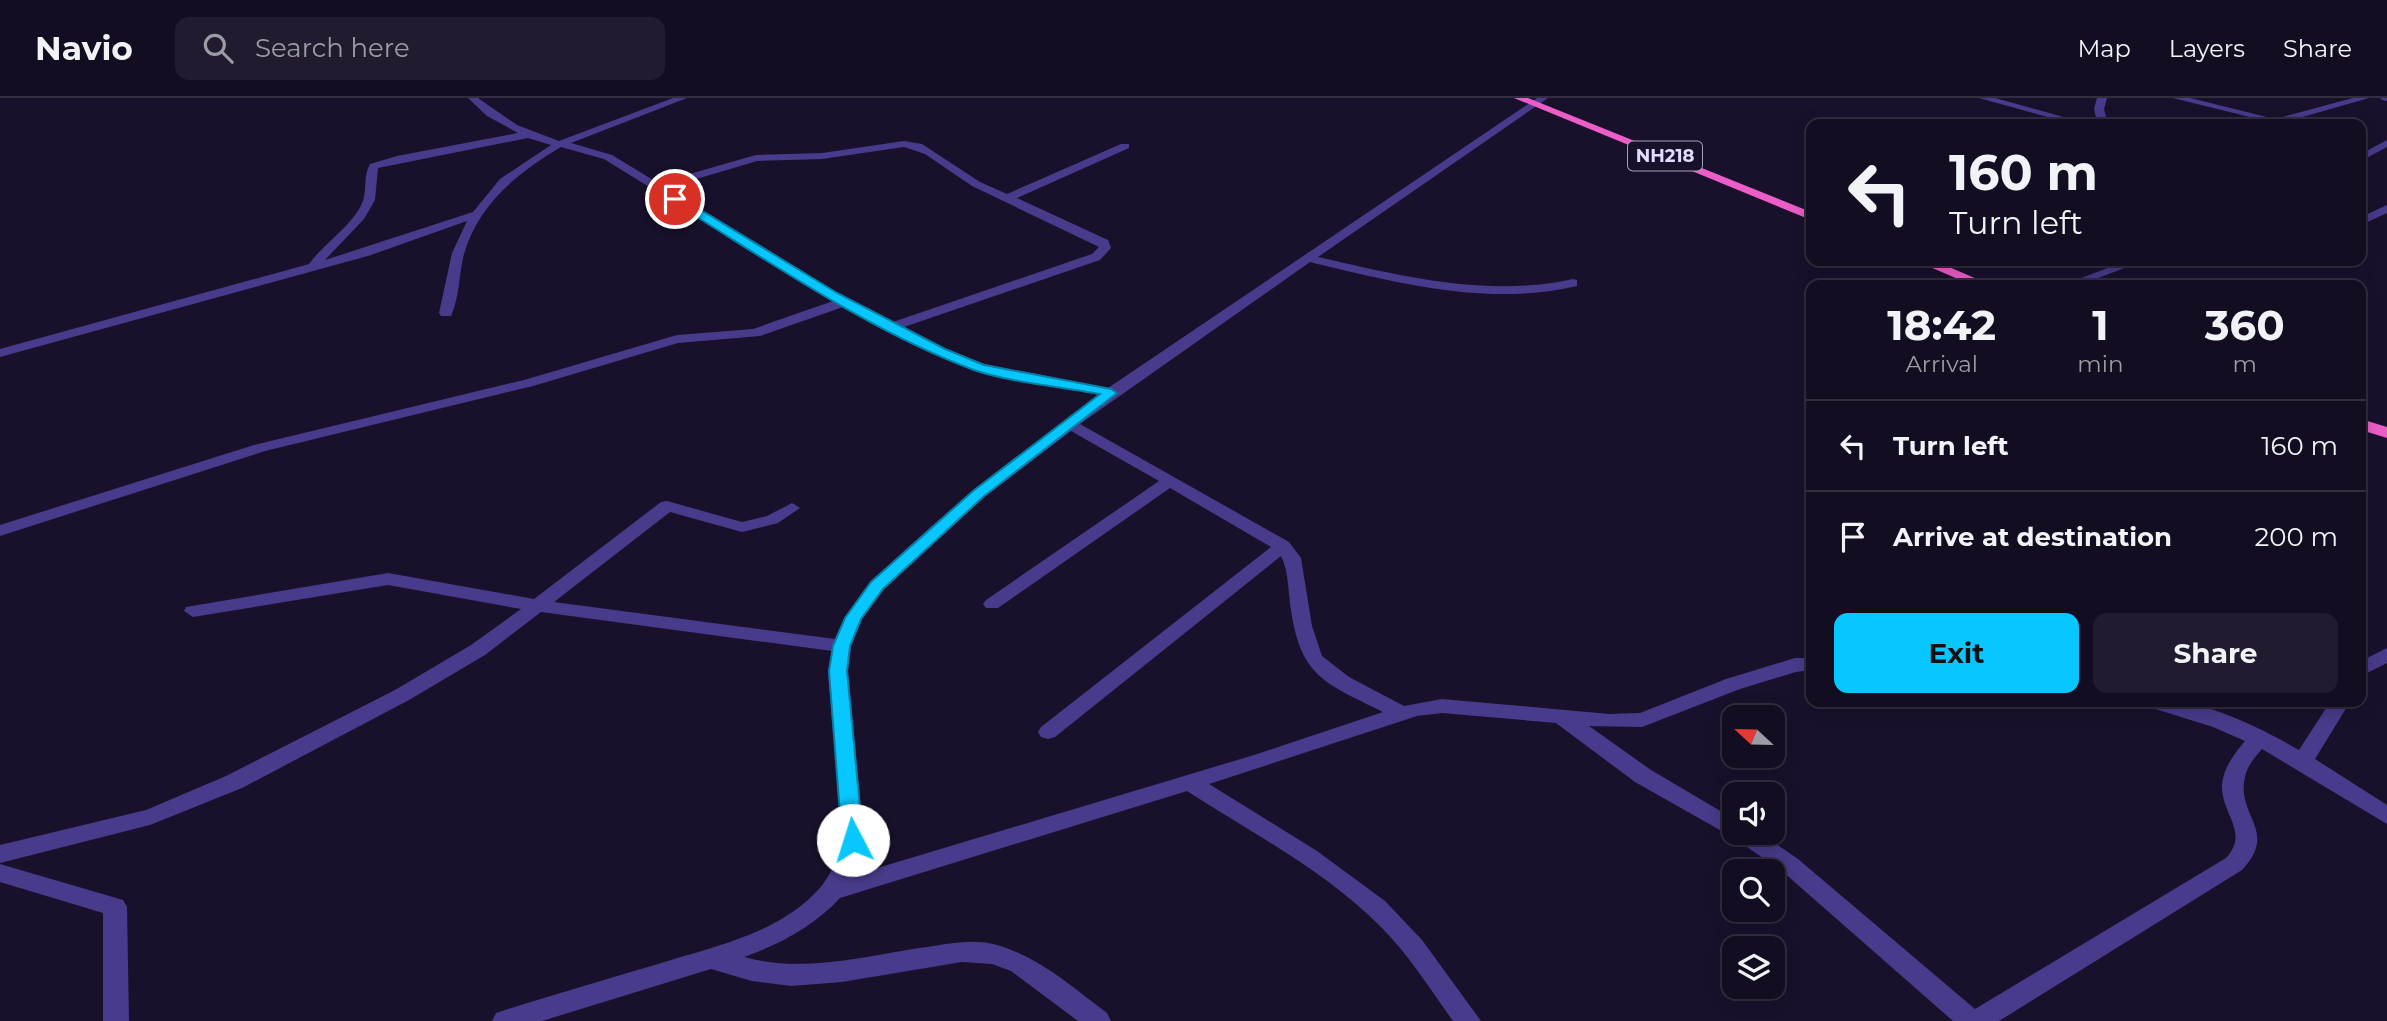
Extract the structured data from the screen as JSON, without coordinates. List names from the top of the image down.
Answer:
{
  "streets": {
    "highway": ["NH218"]
  },
  "north": "left",
  "page": {
    "header": "Navio",
    "search": "Search here",
    "nav": ["Map", "Layers", "Share"],
    "turn": ["160 m", "Turn left"],
    "eta": [
      "18:42",
      "Arrival",
      "1",
      "min",
      "360",
      "m"
    ],
    "list": [
      {
        "name": "Turn left",
        "value": "160 m"
      },
      {
        "name": "Arrive at destination",
        "value": "200 m"
      }
    ],
    "buttons": ["Exit", "Share"]
  }
}
